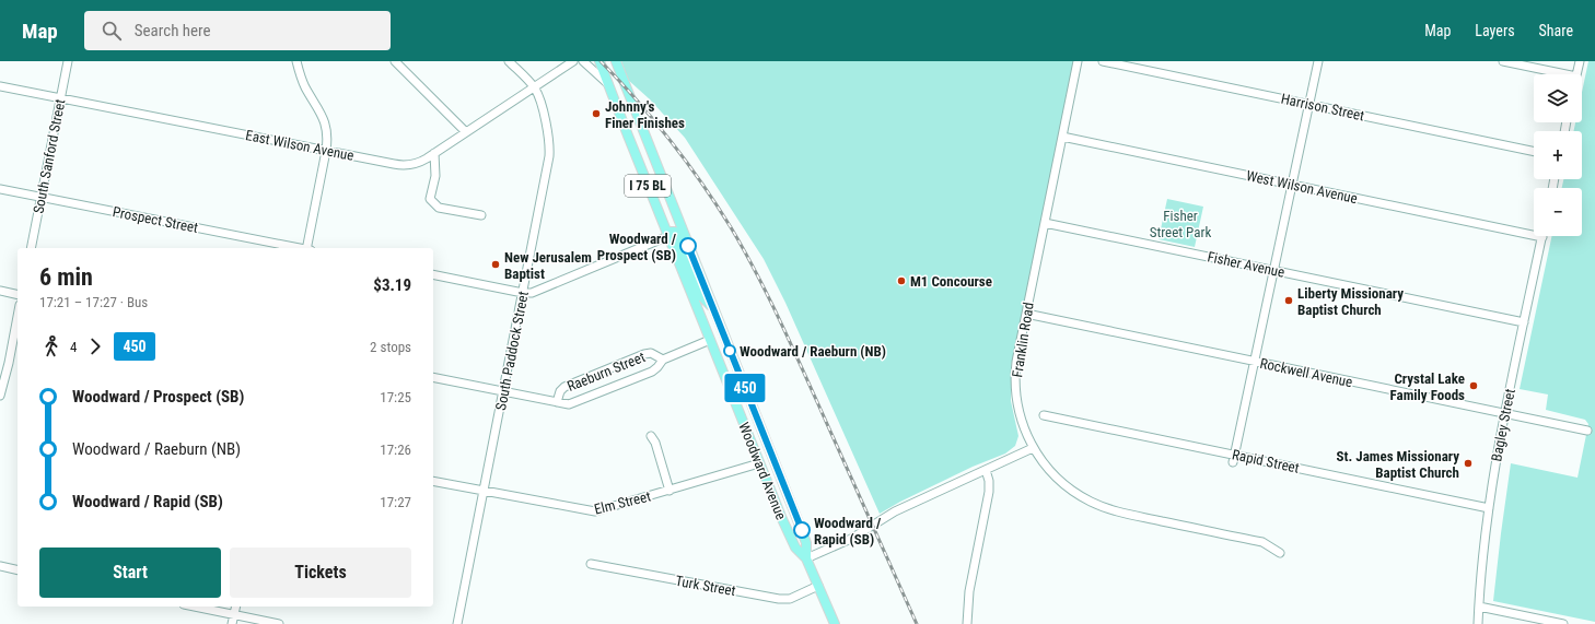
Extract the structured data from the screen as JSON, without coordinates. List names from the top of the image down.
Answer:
{
  "streets": {
    "main road": ["I 75 BL", "Woodward Avenue"],
    "street": [
      "Harrison Street",
      "East Wilson Avenue",
      "South Sanford Street",
      "West Wilson Avenue",
      "Prospect Street",
      "Fisher Avenue",
      "Franklin Road",
      "South Paddock Street",
      "Raeburn Street",
      "Rockwell Avenue",
      "Bagley Street",
      "Rapid Street",
      "Elm Street",
      "Turk Street"
    ]
  },
  "crossings": [
    ["East Wilson Avenue", "South Sanford Street"],
    ["East Wilson Avenue", "South Paddock Street"],
    ["South Sanford Street", "Prospect Street"],
    ["West Wilson Avenue", "Franklin Road"],
    ["West Wilson Avenue", "Bagley Street"],
    ["Fisher Avenue", "Franklin Road"],
    ["Fisher Avenue", "Bagley Street"],
    ["Franklin Road", "Rockwell Avenue"],
    ["South Paddock Street", "Raeburn Street"],
    ["South Paddock Street", "Elm Street"],
    ["Raeburn Street", "Woodward Avenue"],
    ["Rockwell Avenue", "Bagley Street"],
    ["Bagley Street", "Rapid Street"],
    ["Woodward Avenue", "Elm Street"],
    ["Woodward Avenue", "Turk Street"]
  ],
  "parks": ["Fisher Street Park"],
  "places": [
    "Johnny's Finer Finishes",
    "Woodward / Prospect (SB)",
    "New Jerusalem Baptist",
    "M1 Concourse",
    "Liberty Missionary Baptist Church",
    "Woodward / Raeburn (NB)",
    "Crystal Lake Family Foods",
    "St. James Missionary Baptist Church",
    "Woodward / Rapid (SB)"
  ],
  "lines": ["bus line 450"],
  "page": {
    "header": "Map",
    "search": "Search here",
    "nav": ["Map", "Layers", "Share"],
    "on_map": "450",
    "map_buttons": ["+", "−"],
    "heading": ["6 min", "17:21 – 17:27 · Bus", "$3.19"],
    "legs": ["4", "450", "2 stops"],
    "list": [
      {
        "name": "Woodward / Prospect (SB)",
        "value": "17:25"
      },
      {
        "name": "Woodward / Raeburn (NB)",
        "value": "17:26"
      },
      {
        "name": "Woodward / Rapid (SB)",
        "value": "17:27"
      }
    ],
    "buttons": ["Start", "Tickets"]
  }
}
